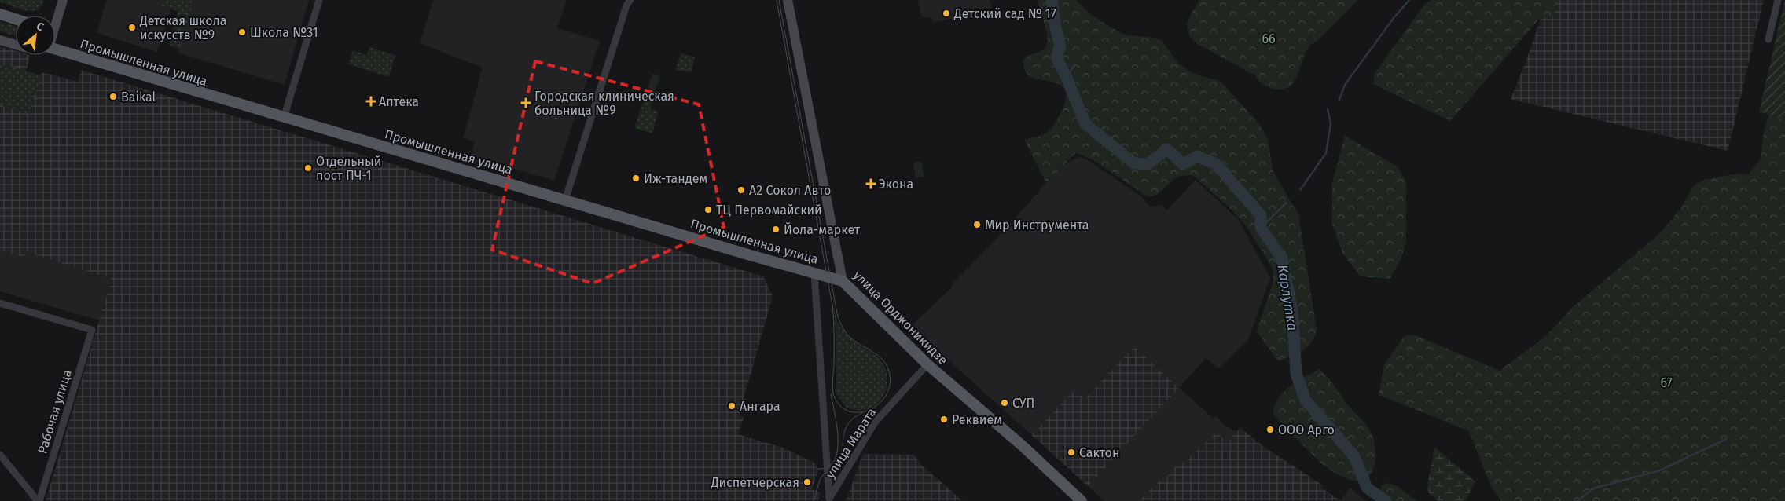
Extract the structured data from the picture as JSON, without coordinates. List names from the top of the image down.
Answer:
{
  "streets": {
    "main road": ["Промышленная улица", "улица Орджоникидзе"],
    "street": ["Рабочая улица", "улица Марата"]
  },
  "crossings": [
    ["Промышленная улица", "улица Орджоникидзе"],
    ["улица Орджоникидзе", "улица Марата"]
  ],
  "water": ["Карлутка"],
  "parks": ["66", "67"],
  "places": {
    "other": [
      "Детский сад № 17",
      "Детская школа искусств №9",
      "Школа №31",
      "Baikal",
      "Отдельный пост ПЧ-1",
      "Иж-тандем",
      "А2 Сокол Авто",
      "ТЦ Первомайский",
      "Мир Инструмента",
      "Йола-маркет",
      "СУП",
      "Ангара",
      "Реквием",
      "ООО Арго",
      "Сактон",
      "Диспетчерская"
    ],
    "health": ["Аптека", "Городская клиническая больница №9", "Экона"]
  },
  "north": "top right"
}
